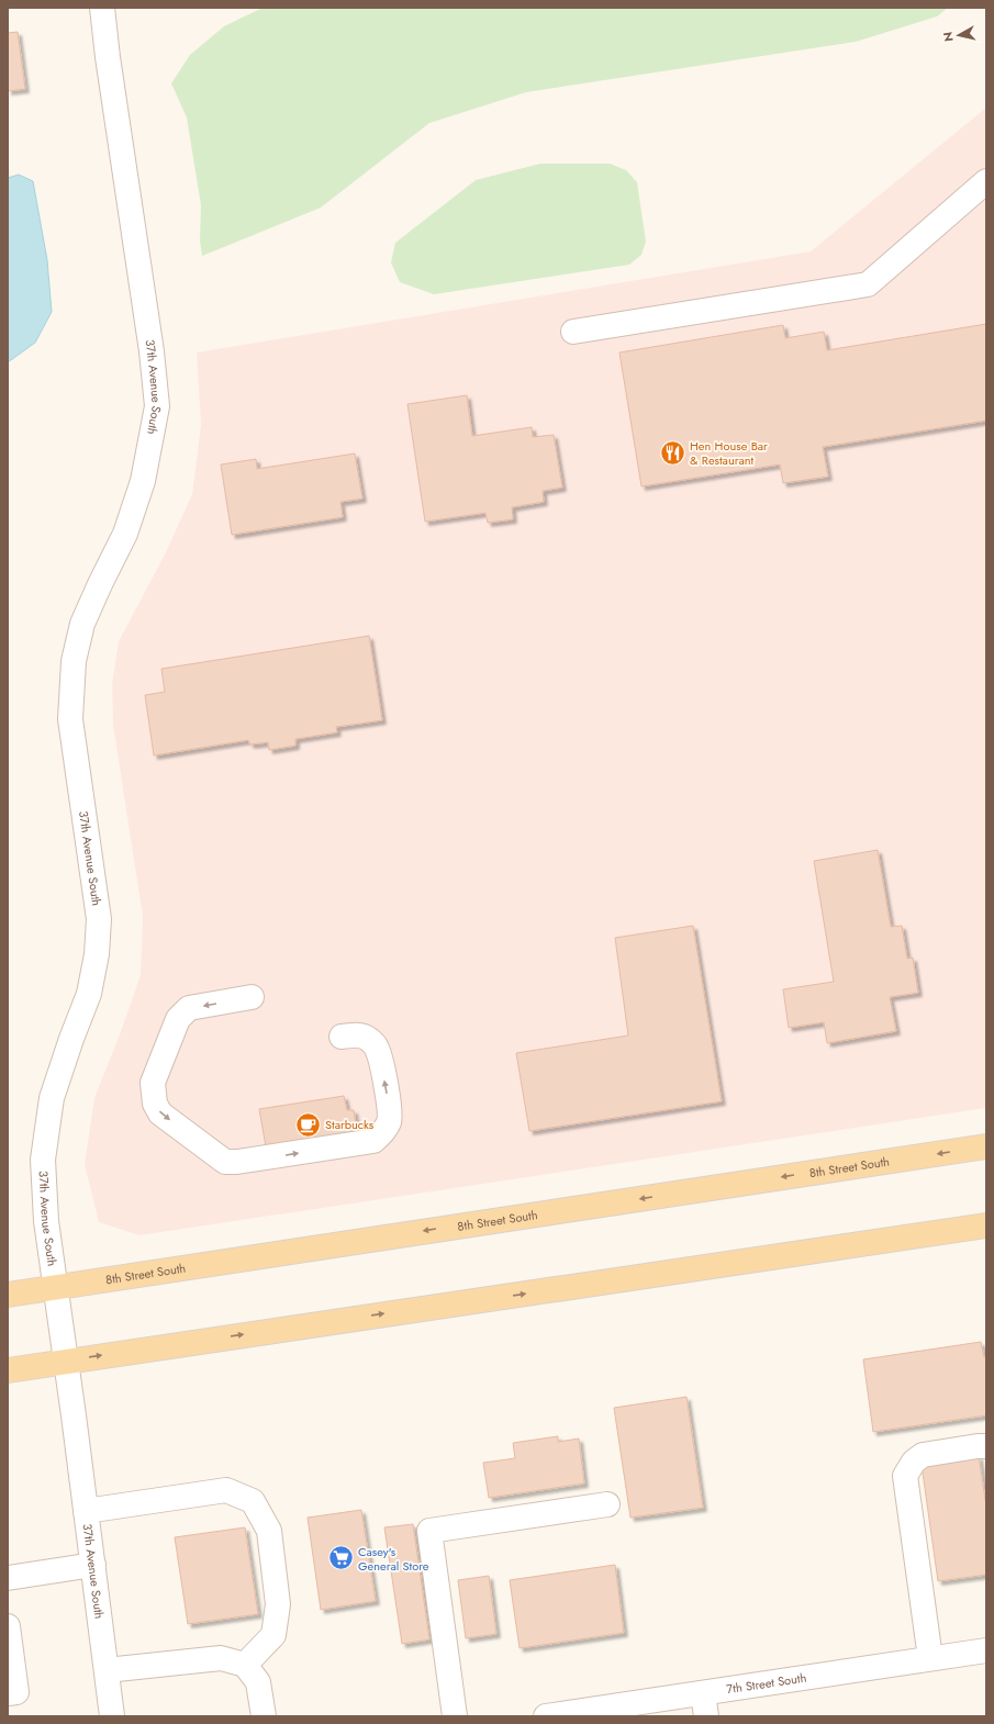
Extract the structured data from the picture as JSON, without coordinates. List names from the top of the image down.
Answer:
{
  "streets": {
    "main road": ["8th Street South"],
    "street": ["37th Avenue South", "7th Street South"]
  },
  "crossings": [
    ["37th Avenue South", "8th Street South"]
  ],
  "places": {
    "restaurant": ["Hen House Bar & Restaurant"],
    "cafe": ["Starbucks"],
    "supermarket": ["Casey's General Store"]
  },
  "north": "left"
}
